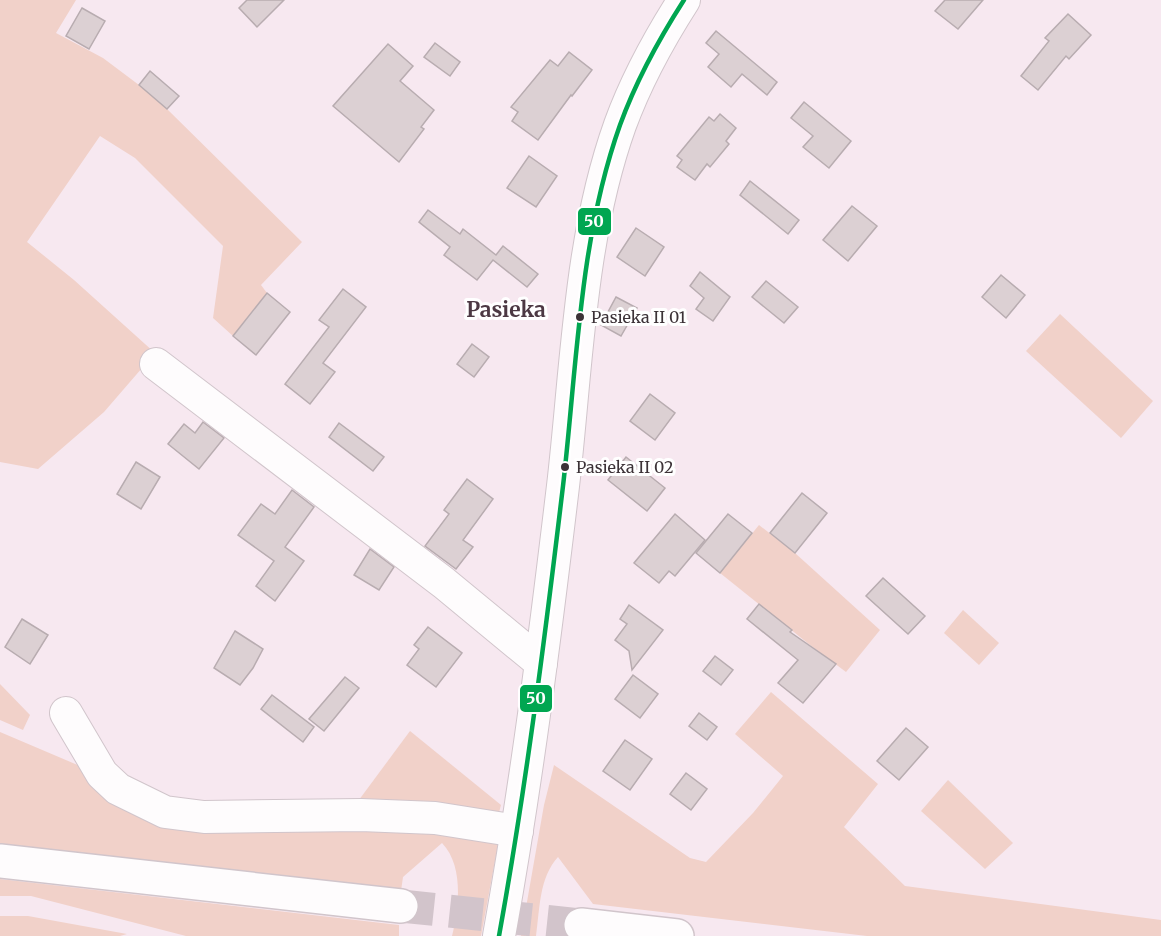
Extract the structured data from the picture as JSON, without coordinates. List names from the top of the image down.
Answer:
{
  "districts": ["Pasieka"],
  "places": ["Pasieka II 01", "Pasieka II 02"],
  "lines": ["transit line 50"]
}
